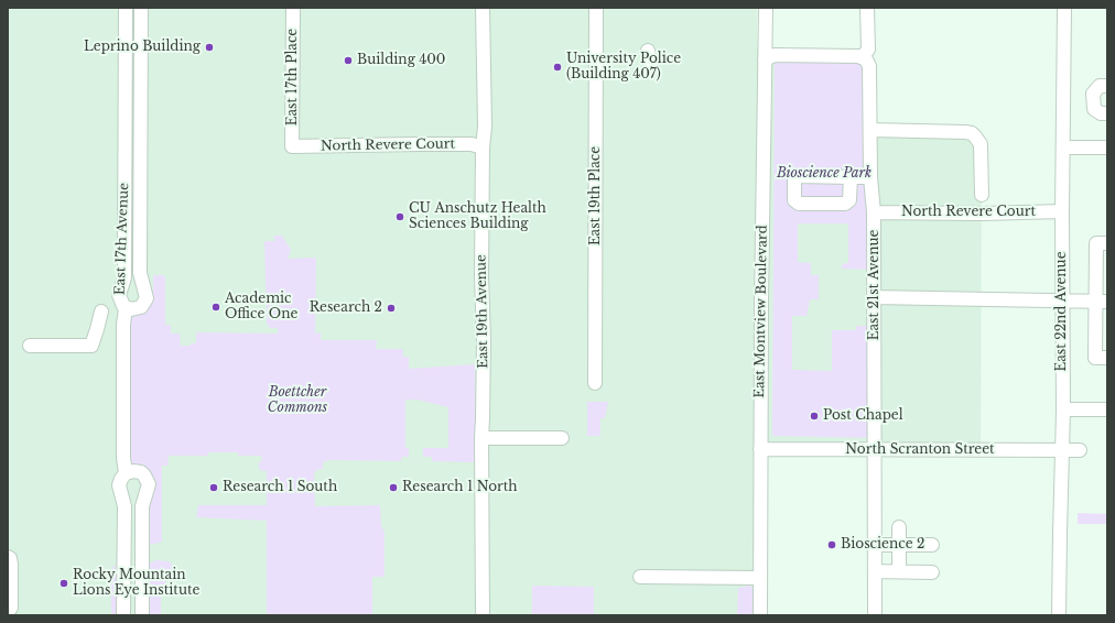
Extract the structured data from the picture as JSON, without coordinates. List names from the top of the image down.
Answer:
{
  "streets": {
    "street": [
      "East 17th Place",
      "North Revere Court",
      "East 19th Place",
      "East 17th Avenue",
      "East 21st Avenue",
      "East 19th Avenue",
      "East Montview Boulevard",
      "East 22nd Avenue",
      "North Scranton Street"
    ]
  },
  "crossings": [
    ["East 17th Place", "North Revere Court"],
    ["North Revere Court", "East 21st Avenue"],
    ["North Revere Court", "East 19th Avenue"],
    ["North Revere Court", "East 22nd Avenue"],
    ["East 21st Avenue", "North Scranton Street"],
    ["East Montview Boulevard", "North Scranton Street"],
    ["East 22nd Avenue", "North Scranton Street"]
  ],
  "parks": ["Bioscience Park", "Boettcher Commons"],
  "places": [
    "Leprino Building",
    "Building 400",
    "University Police (Building 407)",
    "CU Anschutz Health Sciences Building",
    "Academic Office One",
    "Research 2",
    "Post Chapel",
    "Research 1 South",
    "Research 1 North",
    "Bioscience 2",
    "Rocky Mountain Lions Eye Institute"
  ]
}
